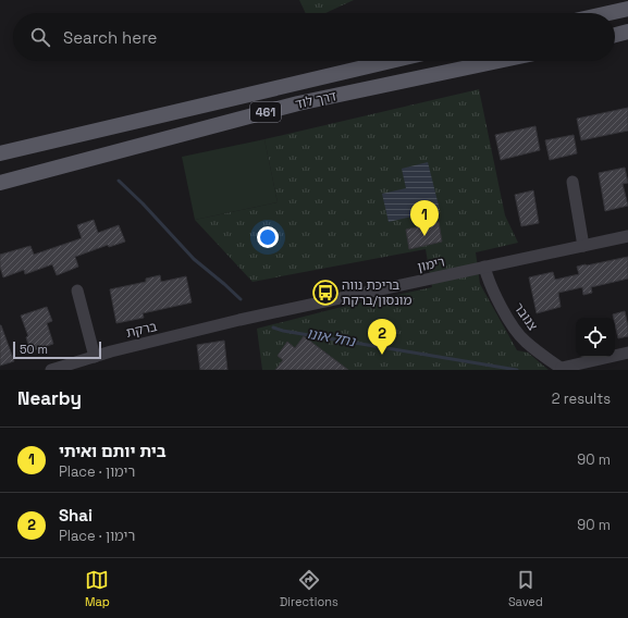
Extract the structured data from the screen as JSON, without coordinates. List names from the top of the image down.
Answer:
{
  "streets": {
    "main road": ["דרך לוד", "461"],
    "street": ["רימון", "צנובר", "ברקת"]
  },
  "crossings": [
    ["רימון", "צנובר"],
    ["רימון", "ברקת"]
  ],
  "water": ["נחל אונו"],
  "places": {
    "bus stop": ["בריכת נווה מונסון/ברקת"]
  },
  "scale_bar": "50 m",
  "page": {
    "search": "Search here",
    "pins": ["1", "2"],
    "scale": "50 m",
    "heading": ["Nearby", "2 results"],
    "list": [
      {
        "mark": "1",
        "name": "בית יותם ואיתי",
        "note": "Place · רימון",
        "value": "90 m"
      },
      {
        "mark": "2",
        "name": "Shai",
        "note": "Place · רימון",
        "value": "90 m"
      }
    ],
    "nav": ["Map", "Directions", "Saved"]
  }
}
